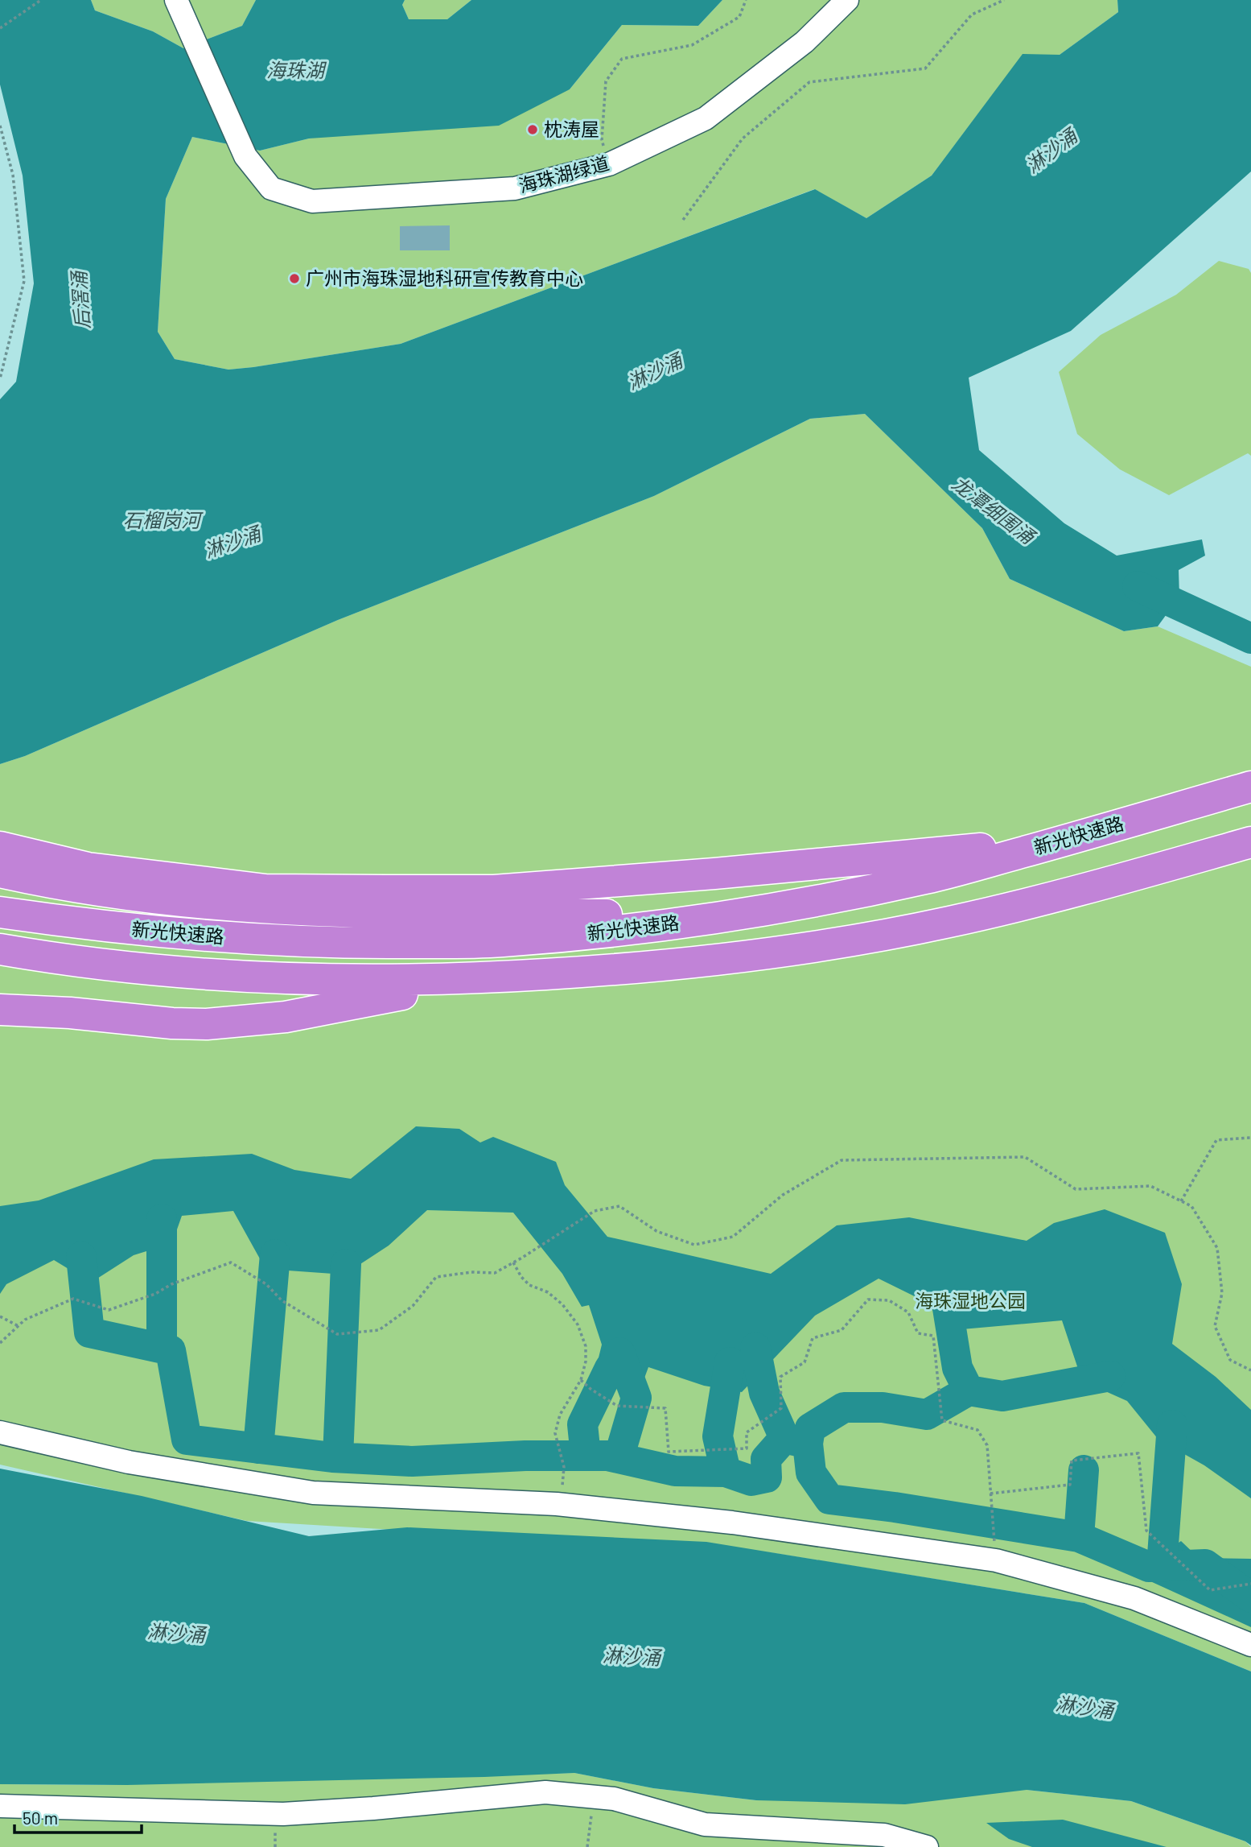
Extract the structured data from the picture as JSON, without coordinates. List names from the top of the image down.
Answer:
{
  "streets": {
    "highway": ["新光快速路"],
    "street": ["海珠湖绿道"]
  },
  "water": [
    "海珠湖",
    "淋沙涌",
    "后滘涌",
    "龙潭细围涌",
    "石榴岗河"
  ],
  "parks": ["海珠湿地公园"],
  "places": ["枕涛屋", "广州市海珠湿地科研宣传教育中心"],
  "scale_bar": "50 m"
}
